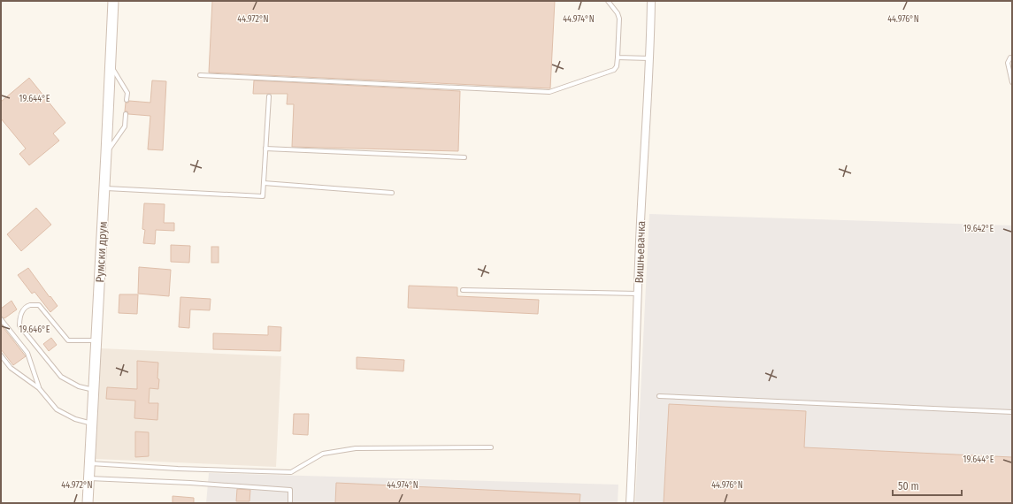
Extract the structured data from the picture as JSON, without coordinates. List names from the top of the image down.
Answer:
{
  "streets": {
    "main road": ["Румски друм"],
    "street": ["Вишњевачка"]
  },
  "scale_bar": "50 m",
  "coordinates": [
    "44.976°N",
    "44.972°N",
    "44.974°N",
    "19.644°E",
    "19.642°E",
    "19.646°E"
  ]
}
